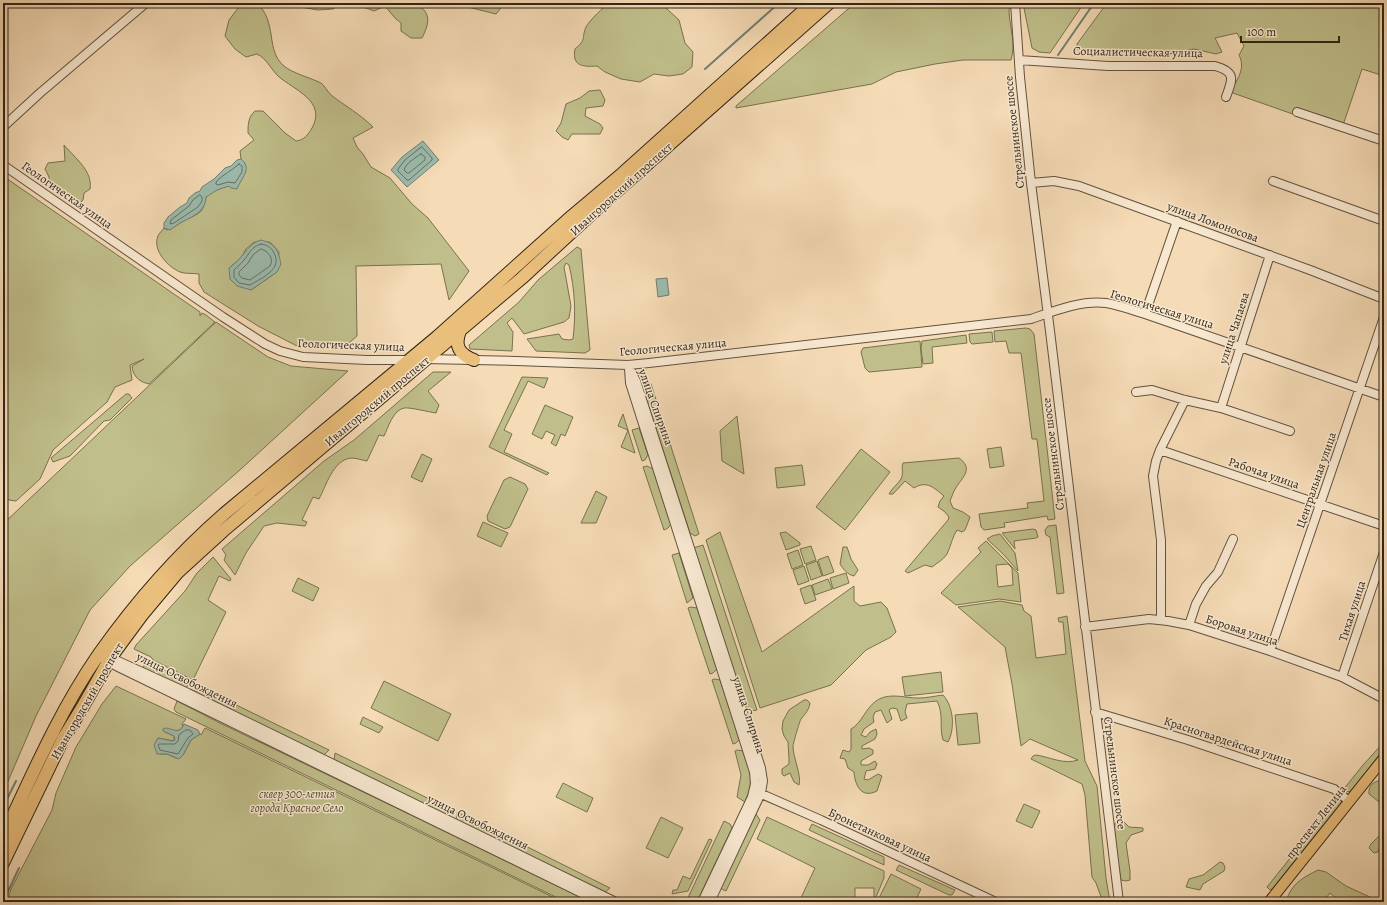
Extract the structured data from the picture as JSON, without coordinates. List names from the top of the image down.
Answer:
{
  "streets": {
    "highway": ["Ивангородский проспект"],
    "main road": ["проспект Ленина"],
    "street": [
      "Социалистическая улица",
      "Стрельнинское шоссе",
      "Геологическая улица",
      "улица Ломоносова",
      "улица Чапаева",
      "улица Спирина",
      "Рабочая улица",
      "Центральная улица",
      "Тихая улица",
      "Боровая улица",
      "улица Освобождения",
      "Красногвардейская улица",
      "Бронетанковая улица"
    ]
  },
  "crossings": [
    ["Социалистическая улица", "Стрельнинское шоссе"],
    ["Стрельнинское шоссе", "Геологическая улица"],
    ["Стрельнинское шоссе", "улица Ломоносова"],
    ["Стрельнинское шоссе", "Боровая улица"],
    ["Стрельнинское шоссе", "Красногвардейская улица"],
    ["Ивангородский проспект", "Геологическая улица"],
    ["Ивангородский проспект", "улица Освобождения"],
    ["Геологическая улица", "улица Чапаева"],
    ["Геологическая улица", "улица Спирина"],
    ["Геологическая улица", "Центральная улица"],
    ["улица Ломоносова", "улица Чапаева"],
    ["улица Спирина", "Бронетанковая улица"],
    ["Рабочая улица", "Центральная улица"],
    ["Центральная улица", "Боровая улица"],
    ["Тихая улица", "Боровая улица"],
    ["Красногвардейская улица", "проспект Ленина"]
  ],
  "parks": ["сквер 300-летия города Красное Село"],
  "scale_bar": "100 m"
}
